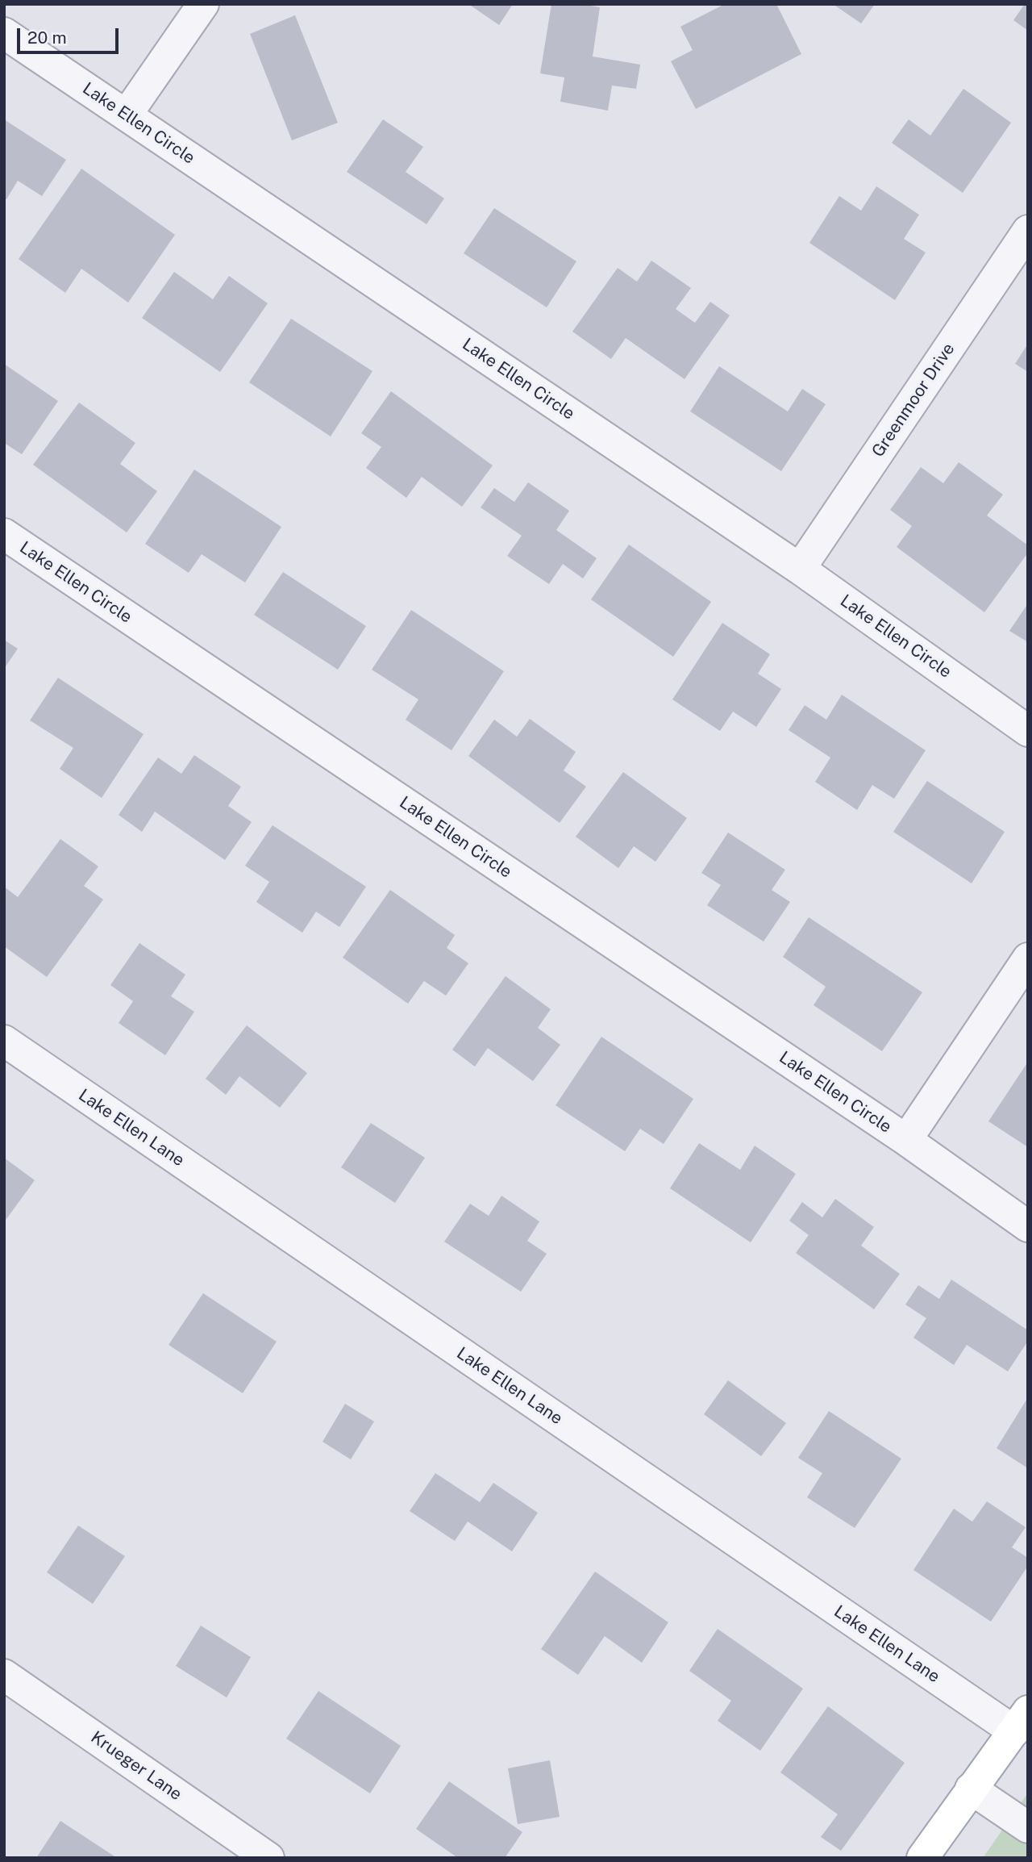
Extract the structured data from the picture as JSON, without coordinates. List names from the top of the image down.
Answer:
{
  "streets": {
    "street": [
      "Lake Ellen Circle",
      "Greenmoor Drive",
      "Lake Ellen Lane",
      "Krueger Lane"
    ]
  },
  "crossings": [
    ["Lake Ellen Circle", "Greenmoor Drive"]
  ],
  "scale_bar": "20 m"
}
